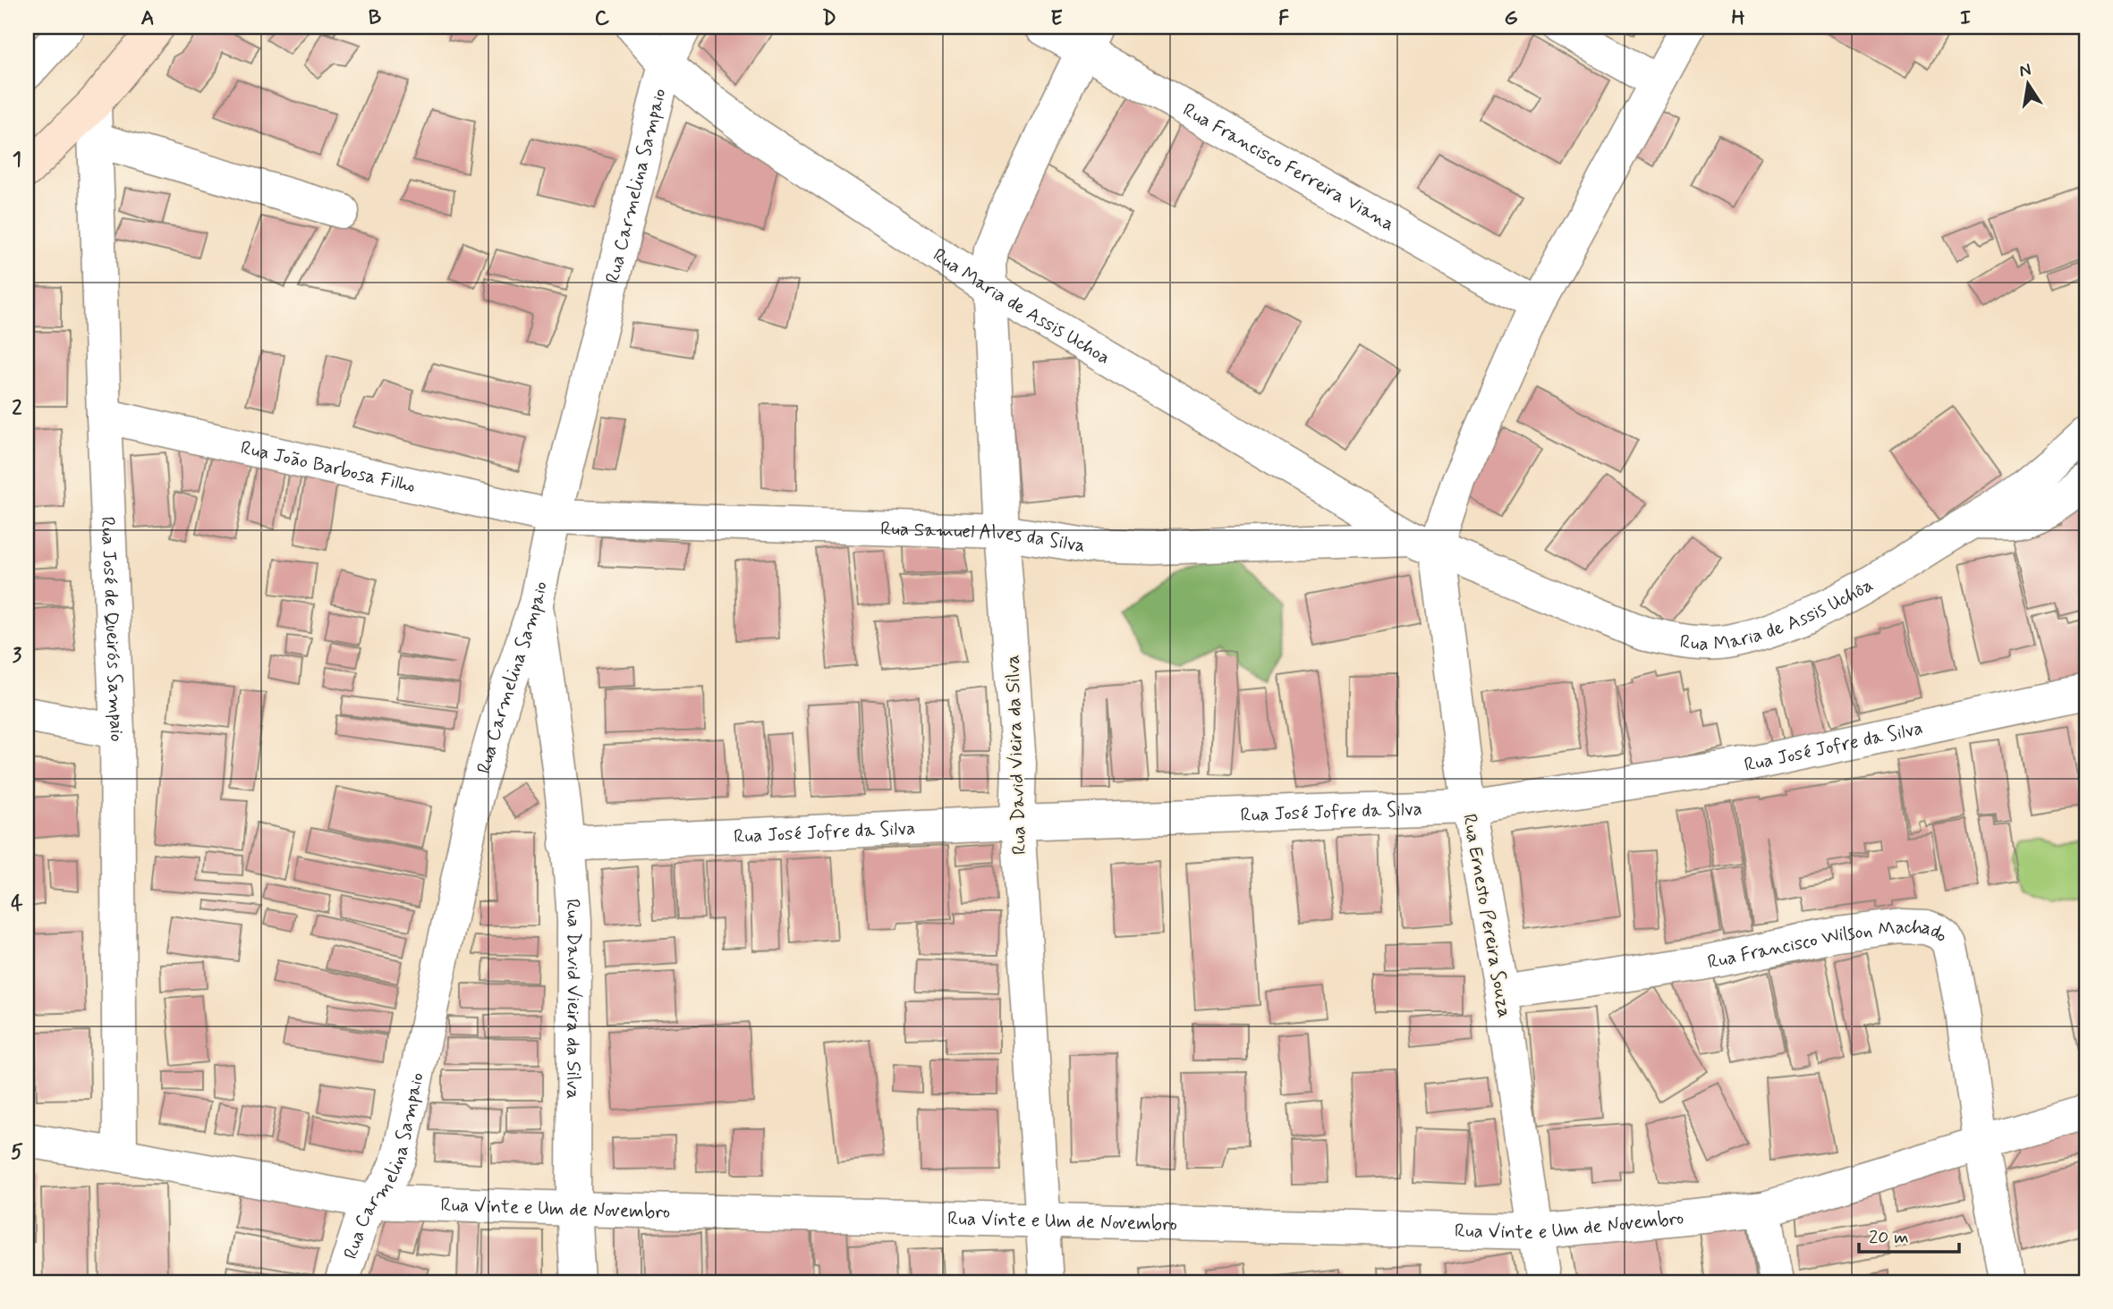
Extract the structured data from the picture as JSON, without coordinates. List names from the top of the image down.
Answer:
{
  "streets": {
    "street": [
      "Rua Francisco Ferreira Viana",
      "Rua Carmelina Sampaio",
      "Rua Maria de Assis Uchoa",
      "Rua João Barbosa Filho",
      "Rua Samuel Alves da Silva",
      "Rua Maria de Assis Uchôa",
      "Rua José de Queirós Sampaio",
      "Rua José Jofre da Silva",
      "Rua David Vieira da Silva",
      "Rua Ernesto Pereira Souza",
      "Rua Francisco Wilson Machado",
      "Rua Vinte e Um de Novembro"
    ]
  },
  "crossings": [
    ["Rua Francisco Ferreira Viana", "Rua David Vieira da Silva"],
    ["Rua Carmelina Sampaio", "Rua Maria de Assis Uchoa"],
    ["Rua Carmelina Sampaio", "Rua João Barbosa Filho"],
    ["Rua Carmelina Sampaio", "Rua Samuel Alves da Silva"],
    ["Rua Carmelina Sampaio", "Rua David Vieira da Silva"],
    ["Rua Carmelina Sampaio", "Rua Vinte e Um de Novembro"],
    ["Rua Maria de Assis Uchoa", "Rua Samuel Alves da Silva"],
    ["Rua Maria de Assis Uchoa", "Rua Maria de Assis Uchôa"],
    ["Rua Maria de Assis Uchoa", "Rua David Vieira da Silva"],
    ["Rua Maria de Assis Uchoa", "Rua Ernesto Pereira Souza"],
    ["Rua João Barbosa Filho", "Rua Samuel Alves da Silva"],
    ["Rua João Barbosa Filho", "Rua José de Queirós Sampaio"],
    ["Rua Samuel Alves da Silva", "Rua Maria de Assis Uchôa"],
    ["Rua Samuel Alves da Silva", "Rua David Vieira da Silva"],
    ["Rua Samuel Alves da Silva", "Rua Ernesto Pereira Souza"],
    ["Rua Maria de Assis Uchôa", "Rua Ernesto Pereira Souza"],
    ["Rua José de Queirós Sampaio", "Rua Vinte e Um de Novembro"],
    ["Rua José Jofre da Silva", "Rua David Vieira da Silva"],
    ["Rua José Jofre da Silva", "Rua Ernesto Pereira Souza"],
    ["Rua David Vieira da Silva", "Rua Vinte e Um de Novembro"],
    ["Rua Ernesto Pereira Souza", "Rua Francisco Wilson Machado"],
    ["Rua Ernesto Pereira Souza", "Rua Vinte e Um de Novembro"],
    ["Rua Francisco Wilson Machado", "Rua Vinte e Um de Novembro"]
  ],
  "scale_bar": "20 m",
  "north": "top",
  "grid": {
    "columns": [
      "A",
      "B",
      "C",
      "D",
      "E",
      "F",
      "G",
      "H",
      "I"
    ],
    "rows": [
      "1",
      "2",
      "3",
      "4",
      "5"
    ]
  }
}
